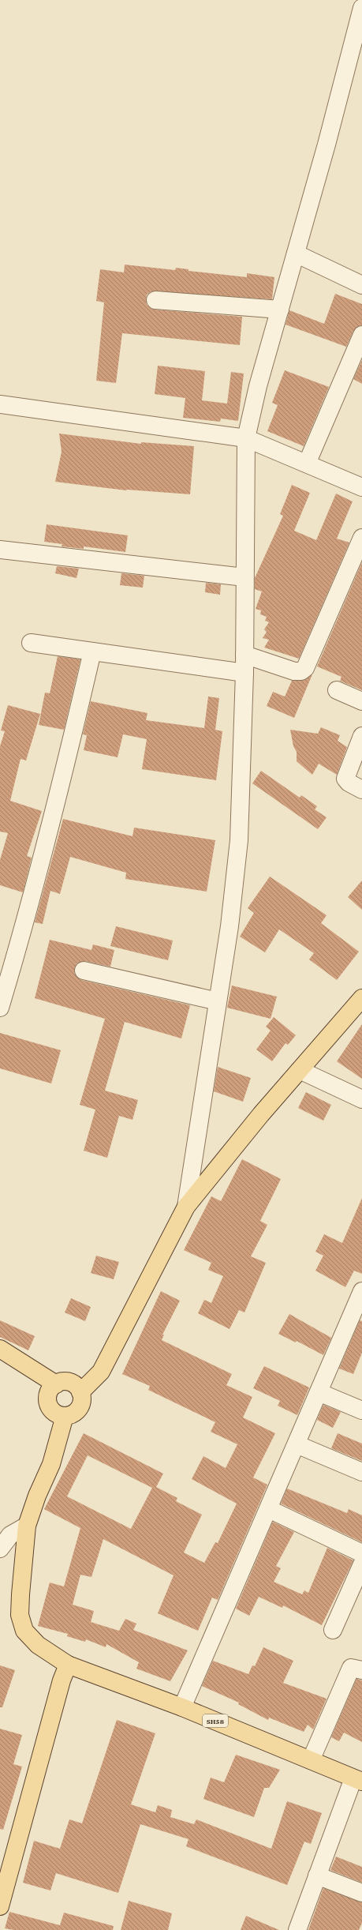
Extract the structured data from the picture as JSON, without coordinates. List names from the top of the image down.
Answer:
{
  "streets": {
    "main road": ["SH58"]
  }
}
